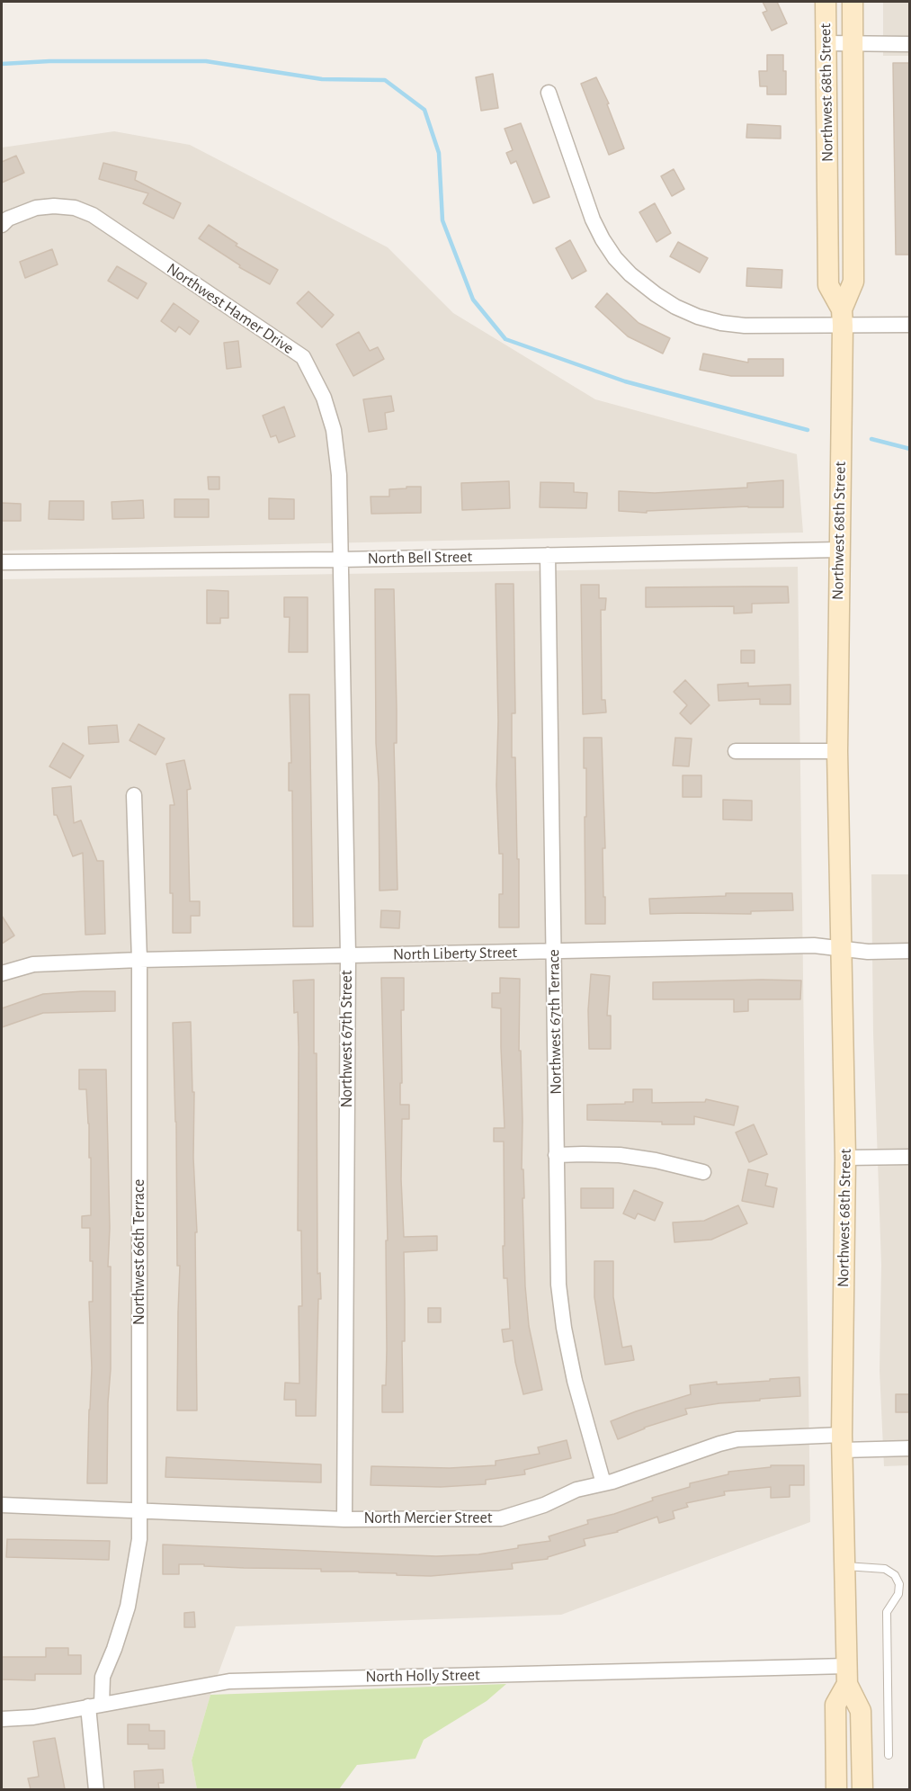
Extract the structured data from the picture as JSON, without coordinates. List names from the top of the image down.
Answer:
{
  "streets": {
    "main road": ["Northwest 68th Street"],
    "street": [
      "Northwest Hamer Drive",
      "North Bell Street",
      "North Liberty Street",
      "Northwest 67th Terrace",
      "Northwest 67th Street",
      "Northwest 66th Terrace",
      "North Mercier Street",
      "North Holly Street"
    ]
  },
  "crossings": [
    ["Northwest 68th Street", "North Bell Street"],
    ["Northwest 68th Street", "North Liberty Street"],
    ["Northwest 68th Street", "North Mercier Street"],
    ["Northwest 68th Street", "North Holly Street"],
    ["Northwest Hamer Drive", "North Bell Street"],
    ["Northwest Hamer Drive", "Northwest 67th Street"],
    ["North Bell Street", "Northwest 67th Terrace"],
    ["North Bell Street", "Northwest 67th Street"],
    ["North Liberty Street", "Northwest 67th Terrace"],
    ["North Liberty Street", "Northwest 67th Street"],
    ["North Liberty Street", "Northwest 66th Terrace"],
    ["Northwest 67th Terrace", "North Mercier Street"],
    ["Northwest 67th Street", "North Mercier Street"],
    ["Northwest 66th Terrace", "North Mercier Street"],
    ["Northwest 66th Terrace", "North Holly Street"]
  ]
}
